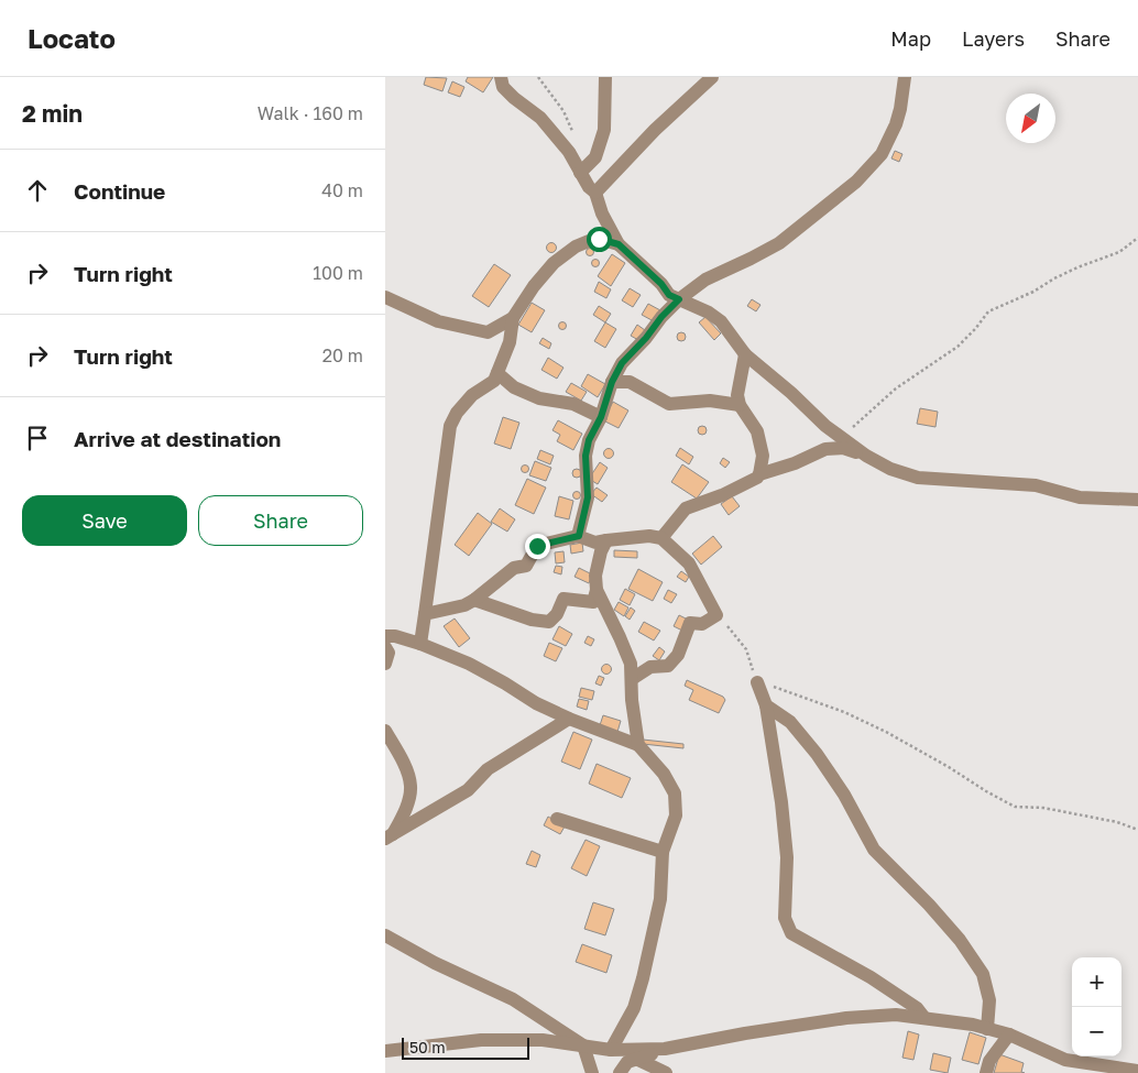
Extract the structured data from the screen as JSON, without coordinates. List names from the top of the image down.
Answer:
{
  "scale_bar": "50 m",
  "north": "bottom left",
  "page": {
    "header": "Locato",
    "nav": ["Map", "Layers", "Share"],
    "heading": ["2 min", "Walk · 160 m"],
    "list": [
      ["Continue", "40 m"],
      ["Turn right", "100 m"],
      ["Turn right", "20 m"],
      "Arrive at destination"
    ],
    "buttons": ["Save", "Share"],
    "map_buttons": ["+", "−"],
    "scale": "50 m"
  }
}
